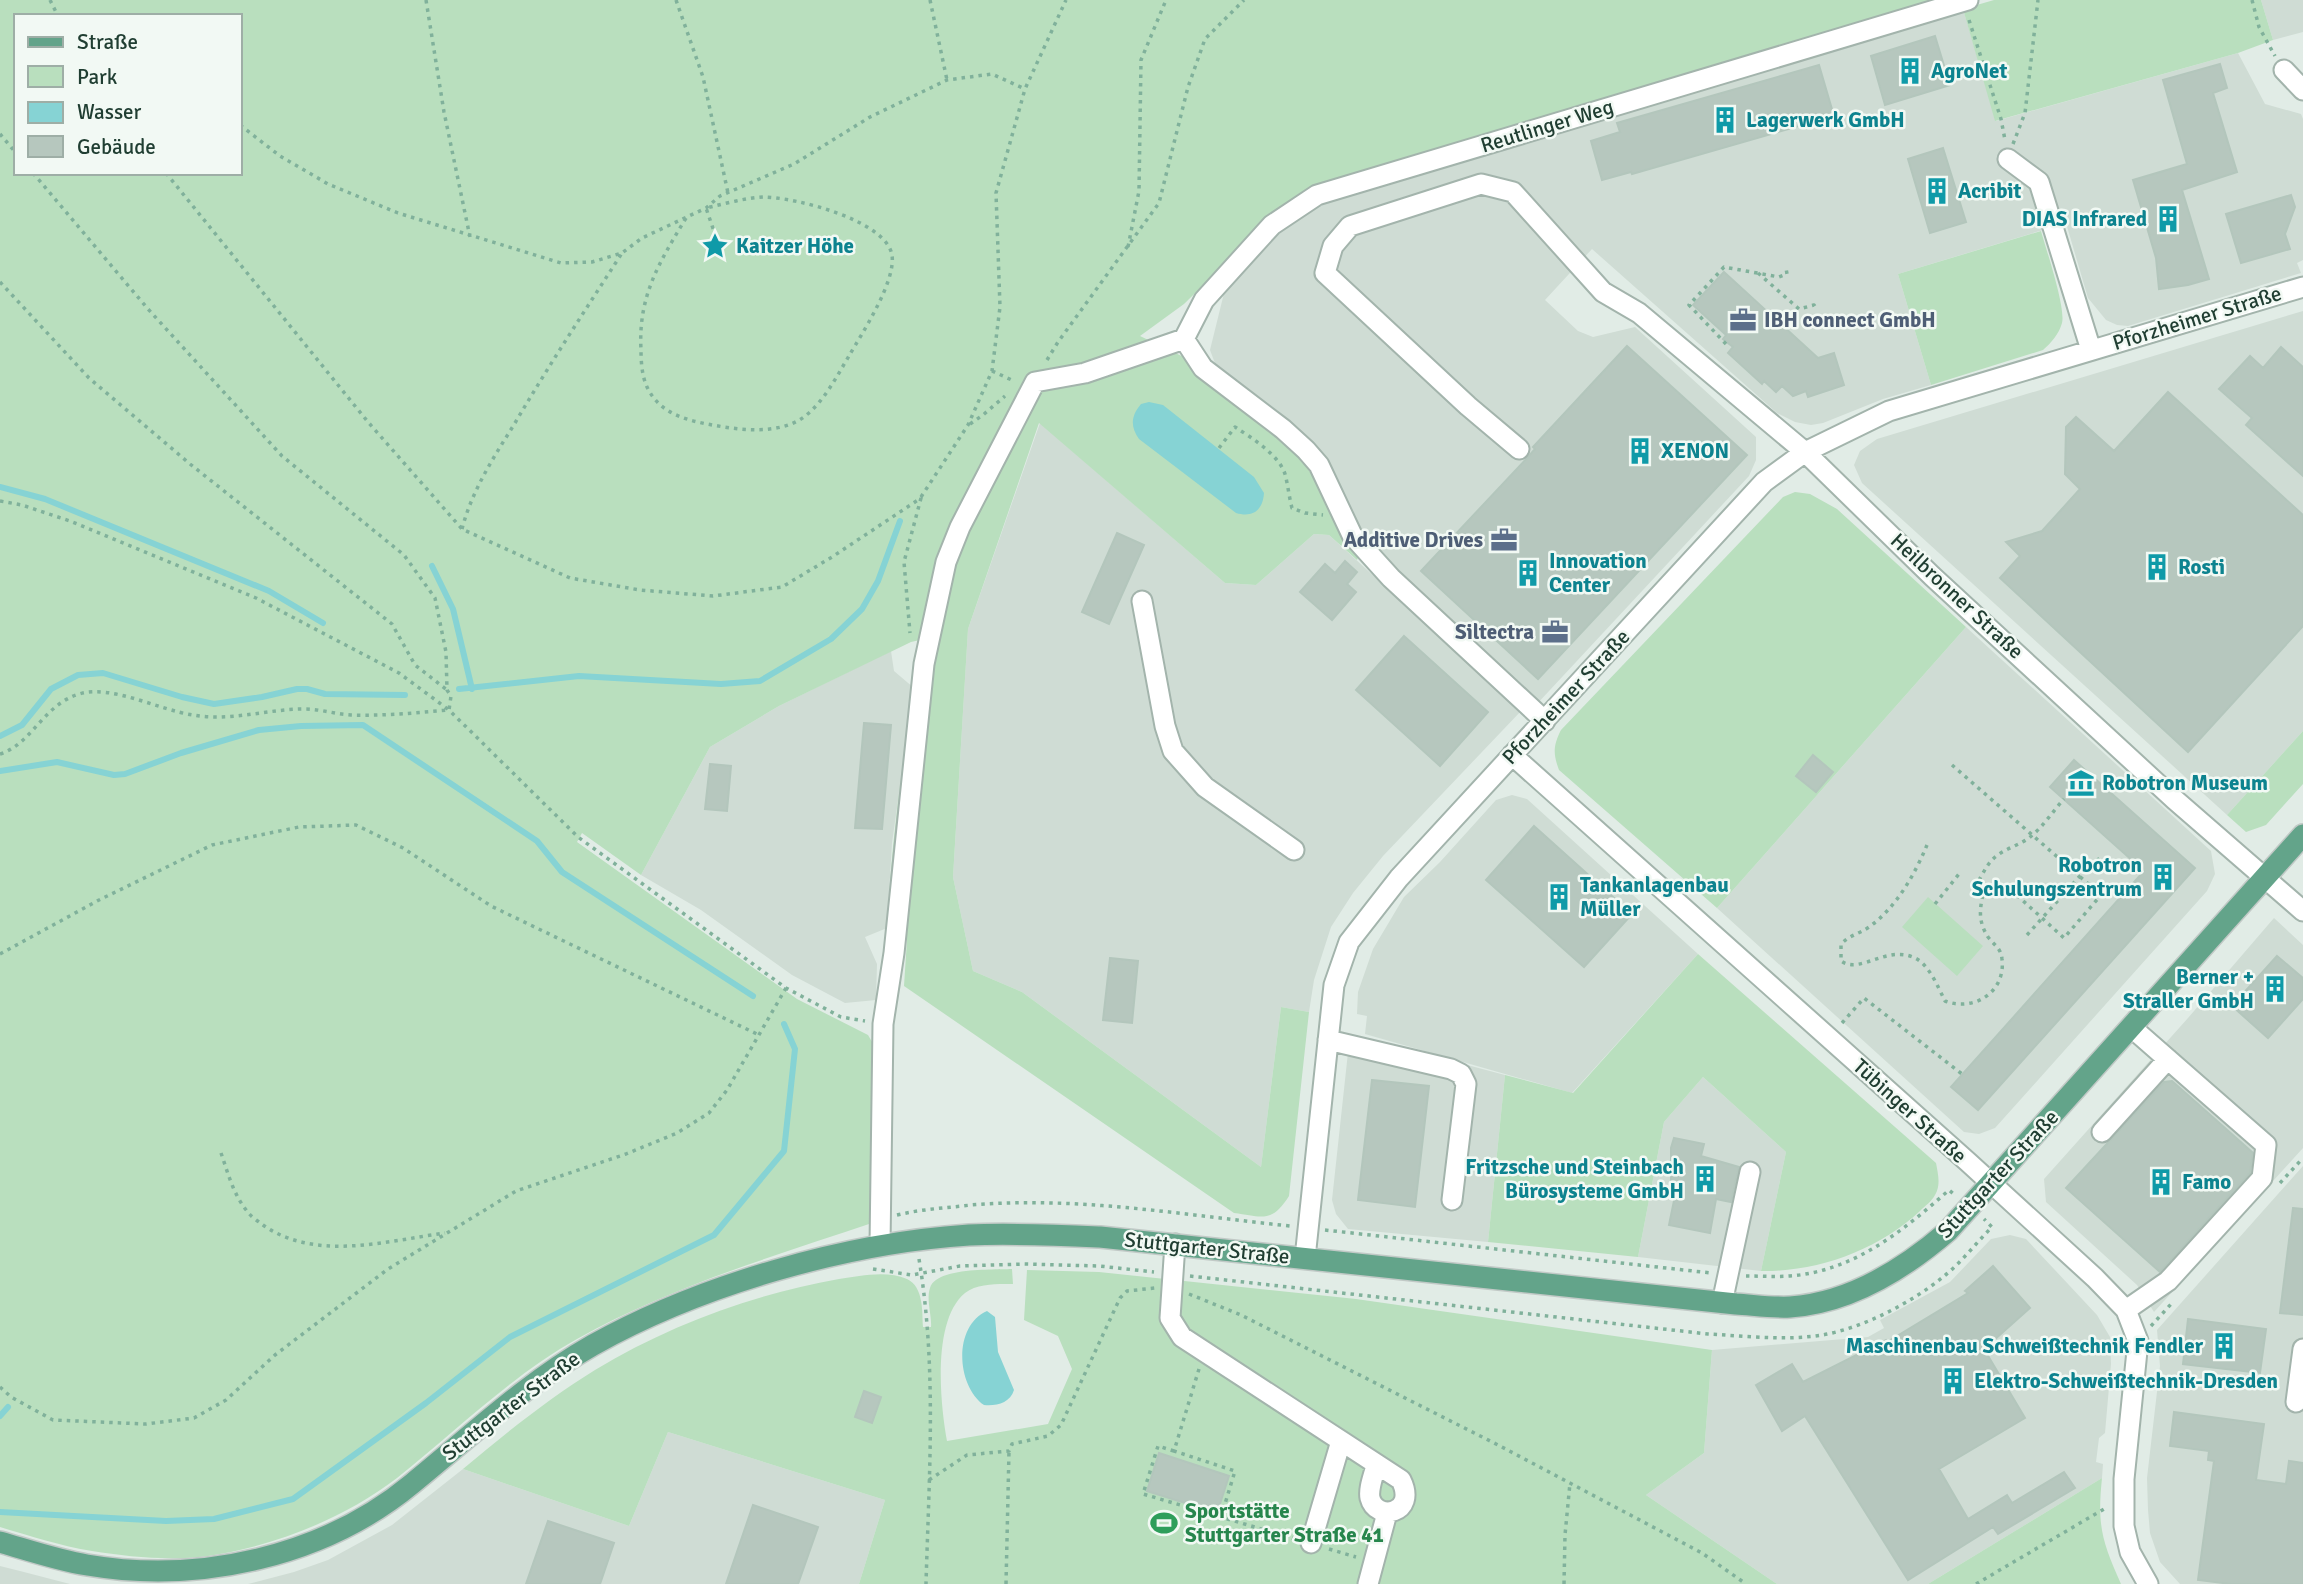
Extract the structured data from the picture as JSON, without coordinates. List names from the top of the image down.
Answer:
{
  "streets": {
    "main road": ["Stuttgarter Straße"],
    "street": [
      "Reutlinger Weg",
      "Pforzheimer Straße",
      "Heilbronner Straße",
      "Tübinger Straße"
    ]
  },
  "crossings": [
    ["Pforzheimer Straße", "Heilbronner Straße"],
    ["Pforzheimer Straße", "Tübinger Straße"],
    ["Pforzheimer Straße", "Stuttgarter Straße"],
    ["Heilbronner Straße", "Stuttgarter Straße"],
    ["Tübinger Straße", "Stuttgarter Straße"]
  ],
  "places": {
    "building": [
      "AgroNet",
      "Lagerwerk GmbH",
      "Acribit",
      "DIAS Infrared",
      "XENON",
      "Rosti",
      "Innovation Center",
      "Robotron Schulungszentrum",
      "Tankanlagenbau Müller",
      "Berner + Straller GmbH",
      "Fritzsche und Steinbach Bürosysteme GmbH",
      "Famo",
      "Maschinenbau Schweißtechnik Fendler",
      "Elektro-Schweißtechnik-Dresden"
    ],
    "place": ["Kaitzer Höhe"],
    "office": ["IBH connect GmbH", "Additive Drives", "Siltectra"],
    "museum": ["Robotron Museum"],
    "sports": ["Sportstätte Stuttgarter Straße 41"]
  },
  "legend": [
    "Straße",
    "Park",
    "Wasser",
    "Gebäude"
  ]
}
